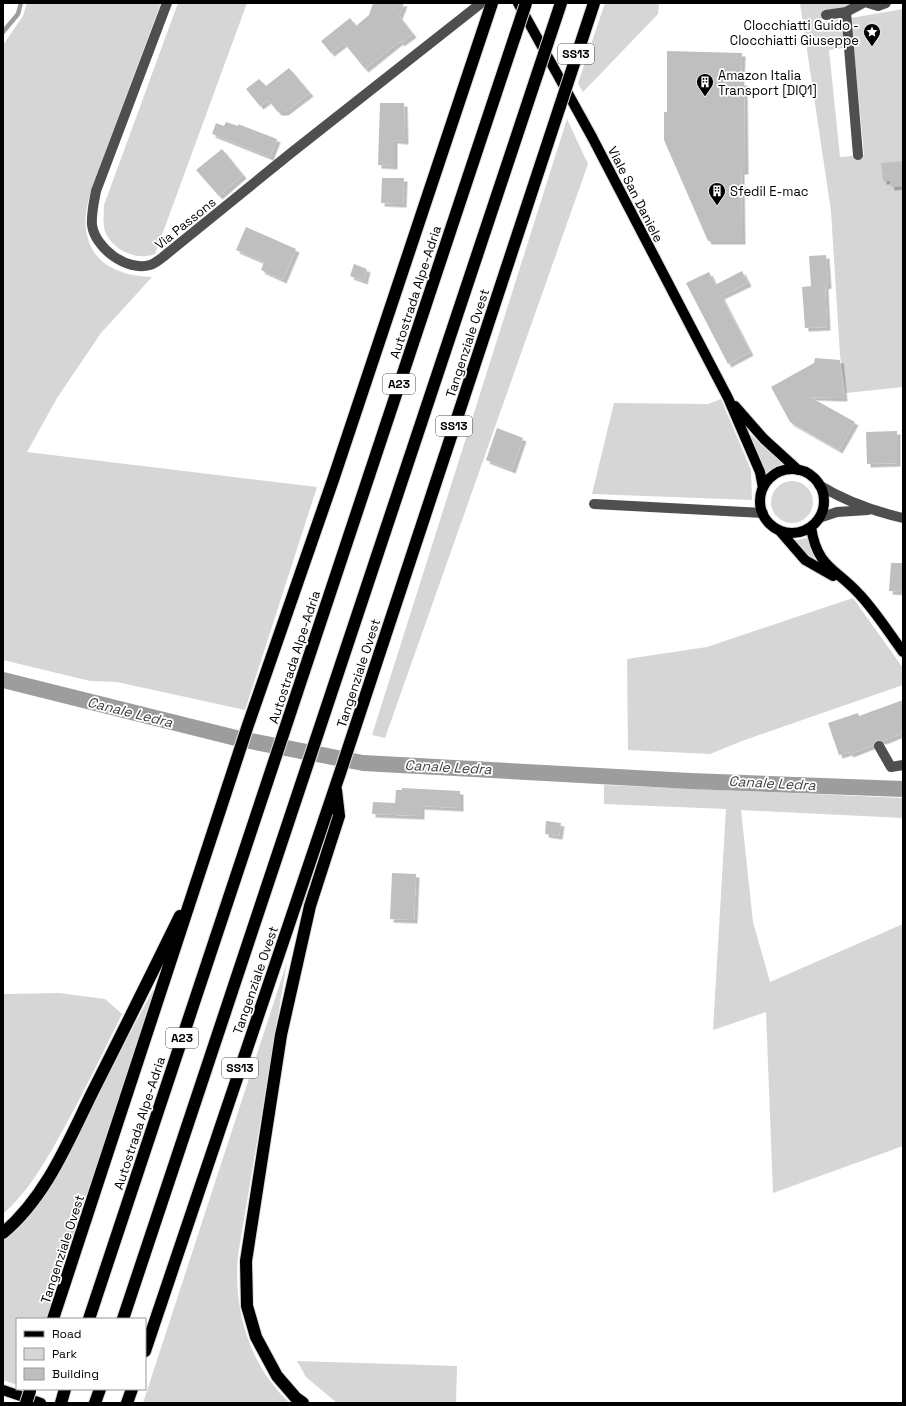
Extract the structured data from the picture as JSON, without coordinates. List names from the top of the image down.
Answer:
{
  "streets": {
    "highway": [
      "SS13",
      "Autostrada Alpe-Adria",
      "Tangenziale Ovest",
      "A23"
    ],
    "main road": ["Viale San Daniele"],
    "street": ["Via Passons"]
  },
  "crossings": [
    ["Via Passons", "Tangenziale Ovest"]
  ],
  "water": ["Canale Ledra"],
  "places": {
    "place": ["Clocchiatti Guido - Clocchiatti Giuseppe"],
    "building": ["Amazon Italia Transport [DIQ1]", "Sfedil E-mac"]
  },
  "legend": ["Road", "Park", "Building"]
}
